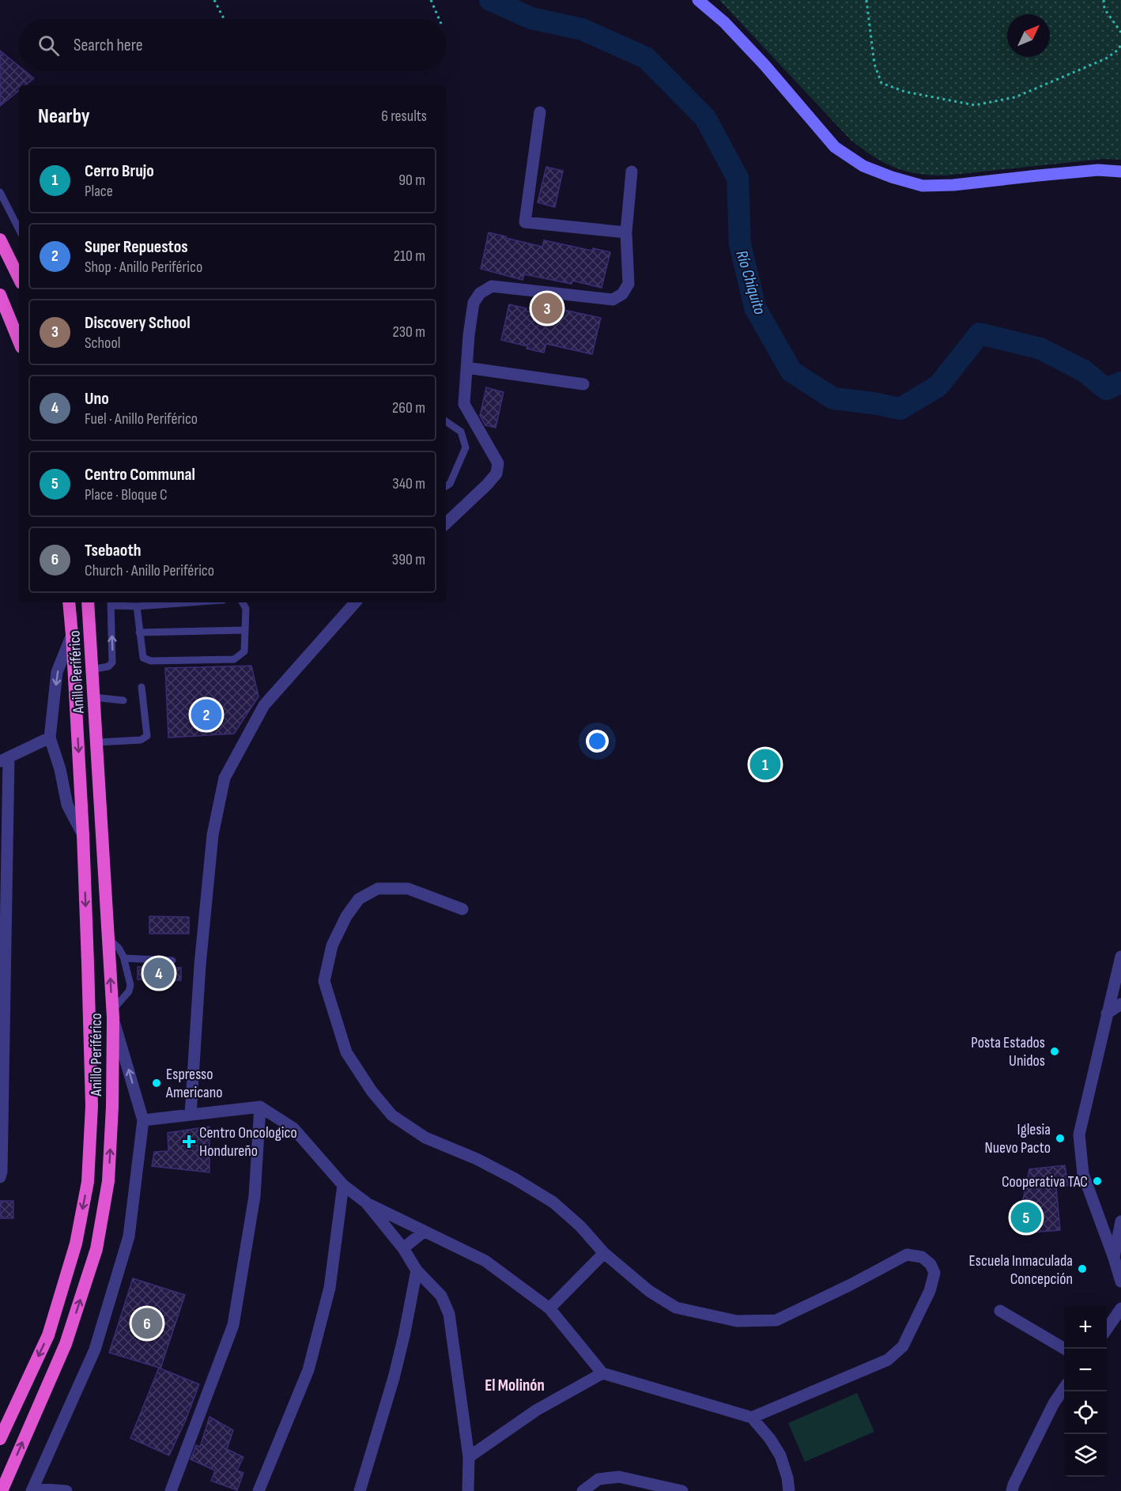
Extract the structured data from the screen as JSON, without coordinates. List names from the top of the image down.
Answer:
{
  "streets": {
    "highway": ["Anillo Periférico"]
  },
  "districts": ["El Molinón"],
  "water": ["Río Chiquito"],
  "places": {
    "other": [
      "Posta Estados Unidos",
      "Espresso Americano",
      "Iglesia Nuevo Pacto",
      "Cooperativa TAC",
      "Escuela Inmaculada Concepción"
    ],
    "health": ["Centro Oncologico Hondureño"]
  },
  "north": "top right",
  "page": {
    "search": "Search here",
    "heading": ["Nearby", "6 results"],
    "list": [
      {
        "mark": "1",
        "name": "Cerro Brujo",
        "note": "Place",
        "value": "90 m"
      },
      {
        "mark": "2",
        "name": "Super Repuestos",
        "note": "Shop · Anillo Periférico",
        "value": "210 m"
      },
      {
        "mark": "3",
        "name": "Discovery School",
        "note": "School",
        "value": "230 m"
      },
      {
        "mark": "4",
        "name": "Uno",
        "note": "Fuel · Anillo Periférico",
        "value": "260 m"
      },
      {
        "mark": "5",
        "name": "Centro Communal",
        "note": "Place · Bloque C",
        "value": "340 m"
      },
      {
        "mark": "6",
        "name": "Tsebaoth",
        "note": "Church · Anillo Periférico",
        "value": "390 m"
      }
    ],
    "pins": [
      "3",
      "2",
      "1",
      "4",
      "5",
      "6"
    ],
    "map_buttons": ["+", "−"]
  }
}
